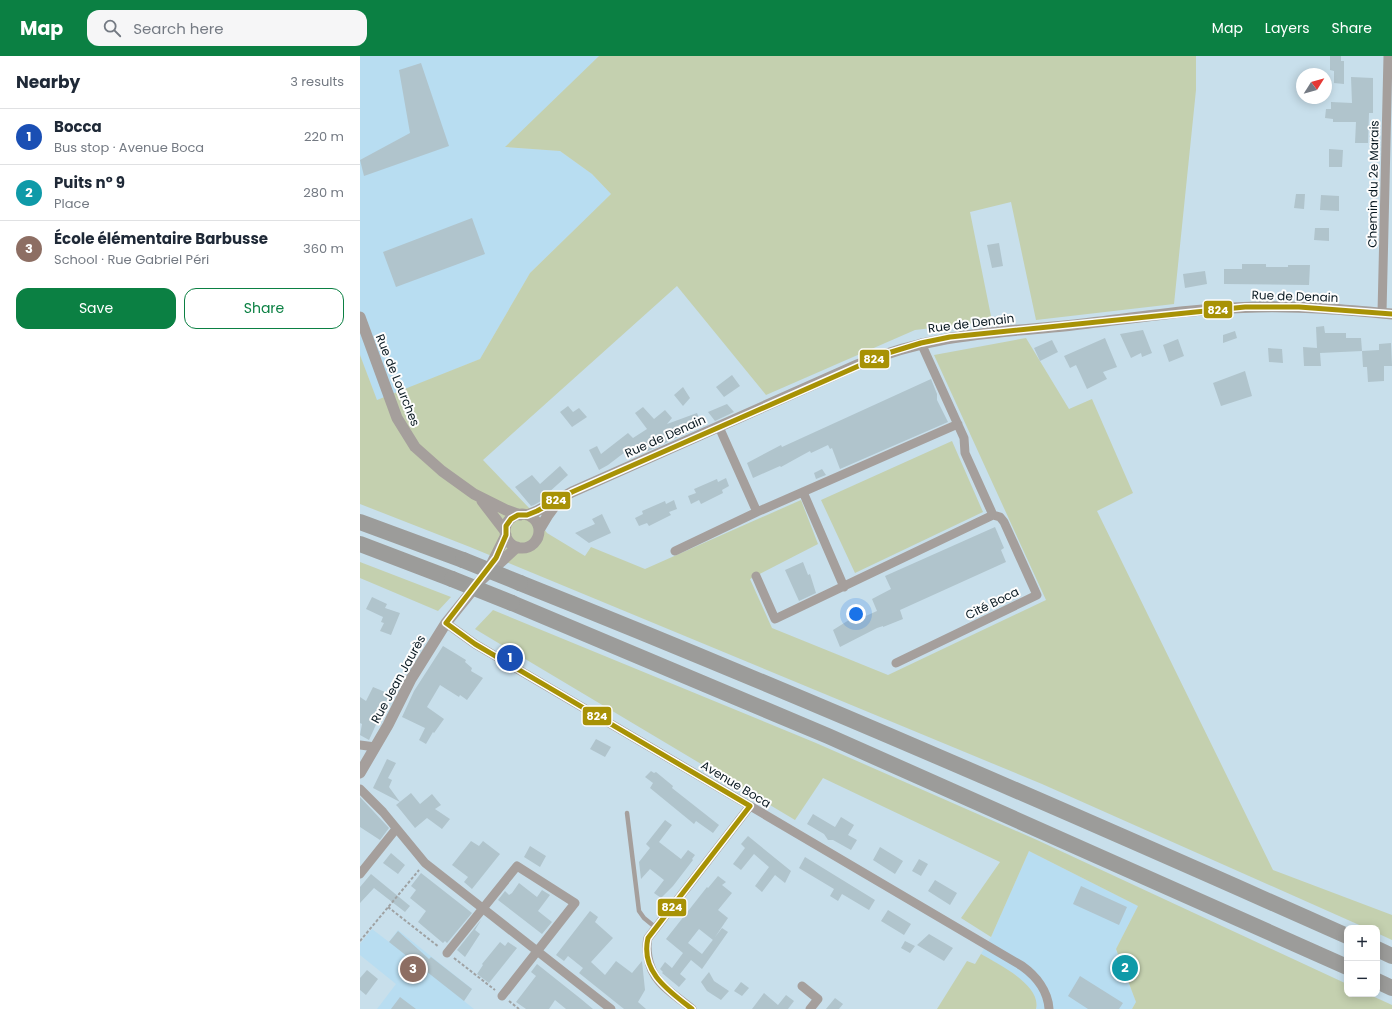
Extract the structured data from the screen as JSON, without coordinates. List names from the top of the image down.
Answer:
{
  "streets": {
    "street": [
      "Chemin du 2e Marais",
      "Rue de Denain",
      "Rue de Lourches",
      "Cité Boca",
      "Rue Jean Jaurès",
      "Avenue Boca"
    ]
  },
  "crossings": [
    ["Chemin du 2e Marais", "Rue de Denain"],
    ["Rue de Denain", "Rue de Lourches"],
    ["Rue de Denain", "Cité Boca"],
    ["Rue de Denain", "Rue Jean Jaurès"],
    ["Rue de Lourches", "Rue Jean Jaurès"],
    ["Rue Jean Jaurès", "Avenue Boca"]
  ],
  "lines": ["transit line 824"],
  "north": "top right",
  "page": {
    "header": "Map",
    "search": "Search here",
    "nav": ["Map", "Layers", "Share"],
    "heading": ["Nearby", "3 results"],
    "list": [
      {
        "mark": "1",
        "name": "Bocca",
        "note": "Bus stop · Avenue Boca",
        "value": "220 m"
      },
      {
        "mark": "2",
        "name": "Puits n° 9",
        "note": "Place",
        "value": "280 m"
      },
      {
        "mark": "3",
        "name": "École élémentaire Barbusse",
        "note": "School · Rue Gabriel Péri",
        "value": "360 m"
      }
    ],
    "buttons": ["Save", "Share"],
    "pins": ["1", "2", "3"],
    "map_buttons": ["+", "−"]
  }
}
